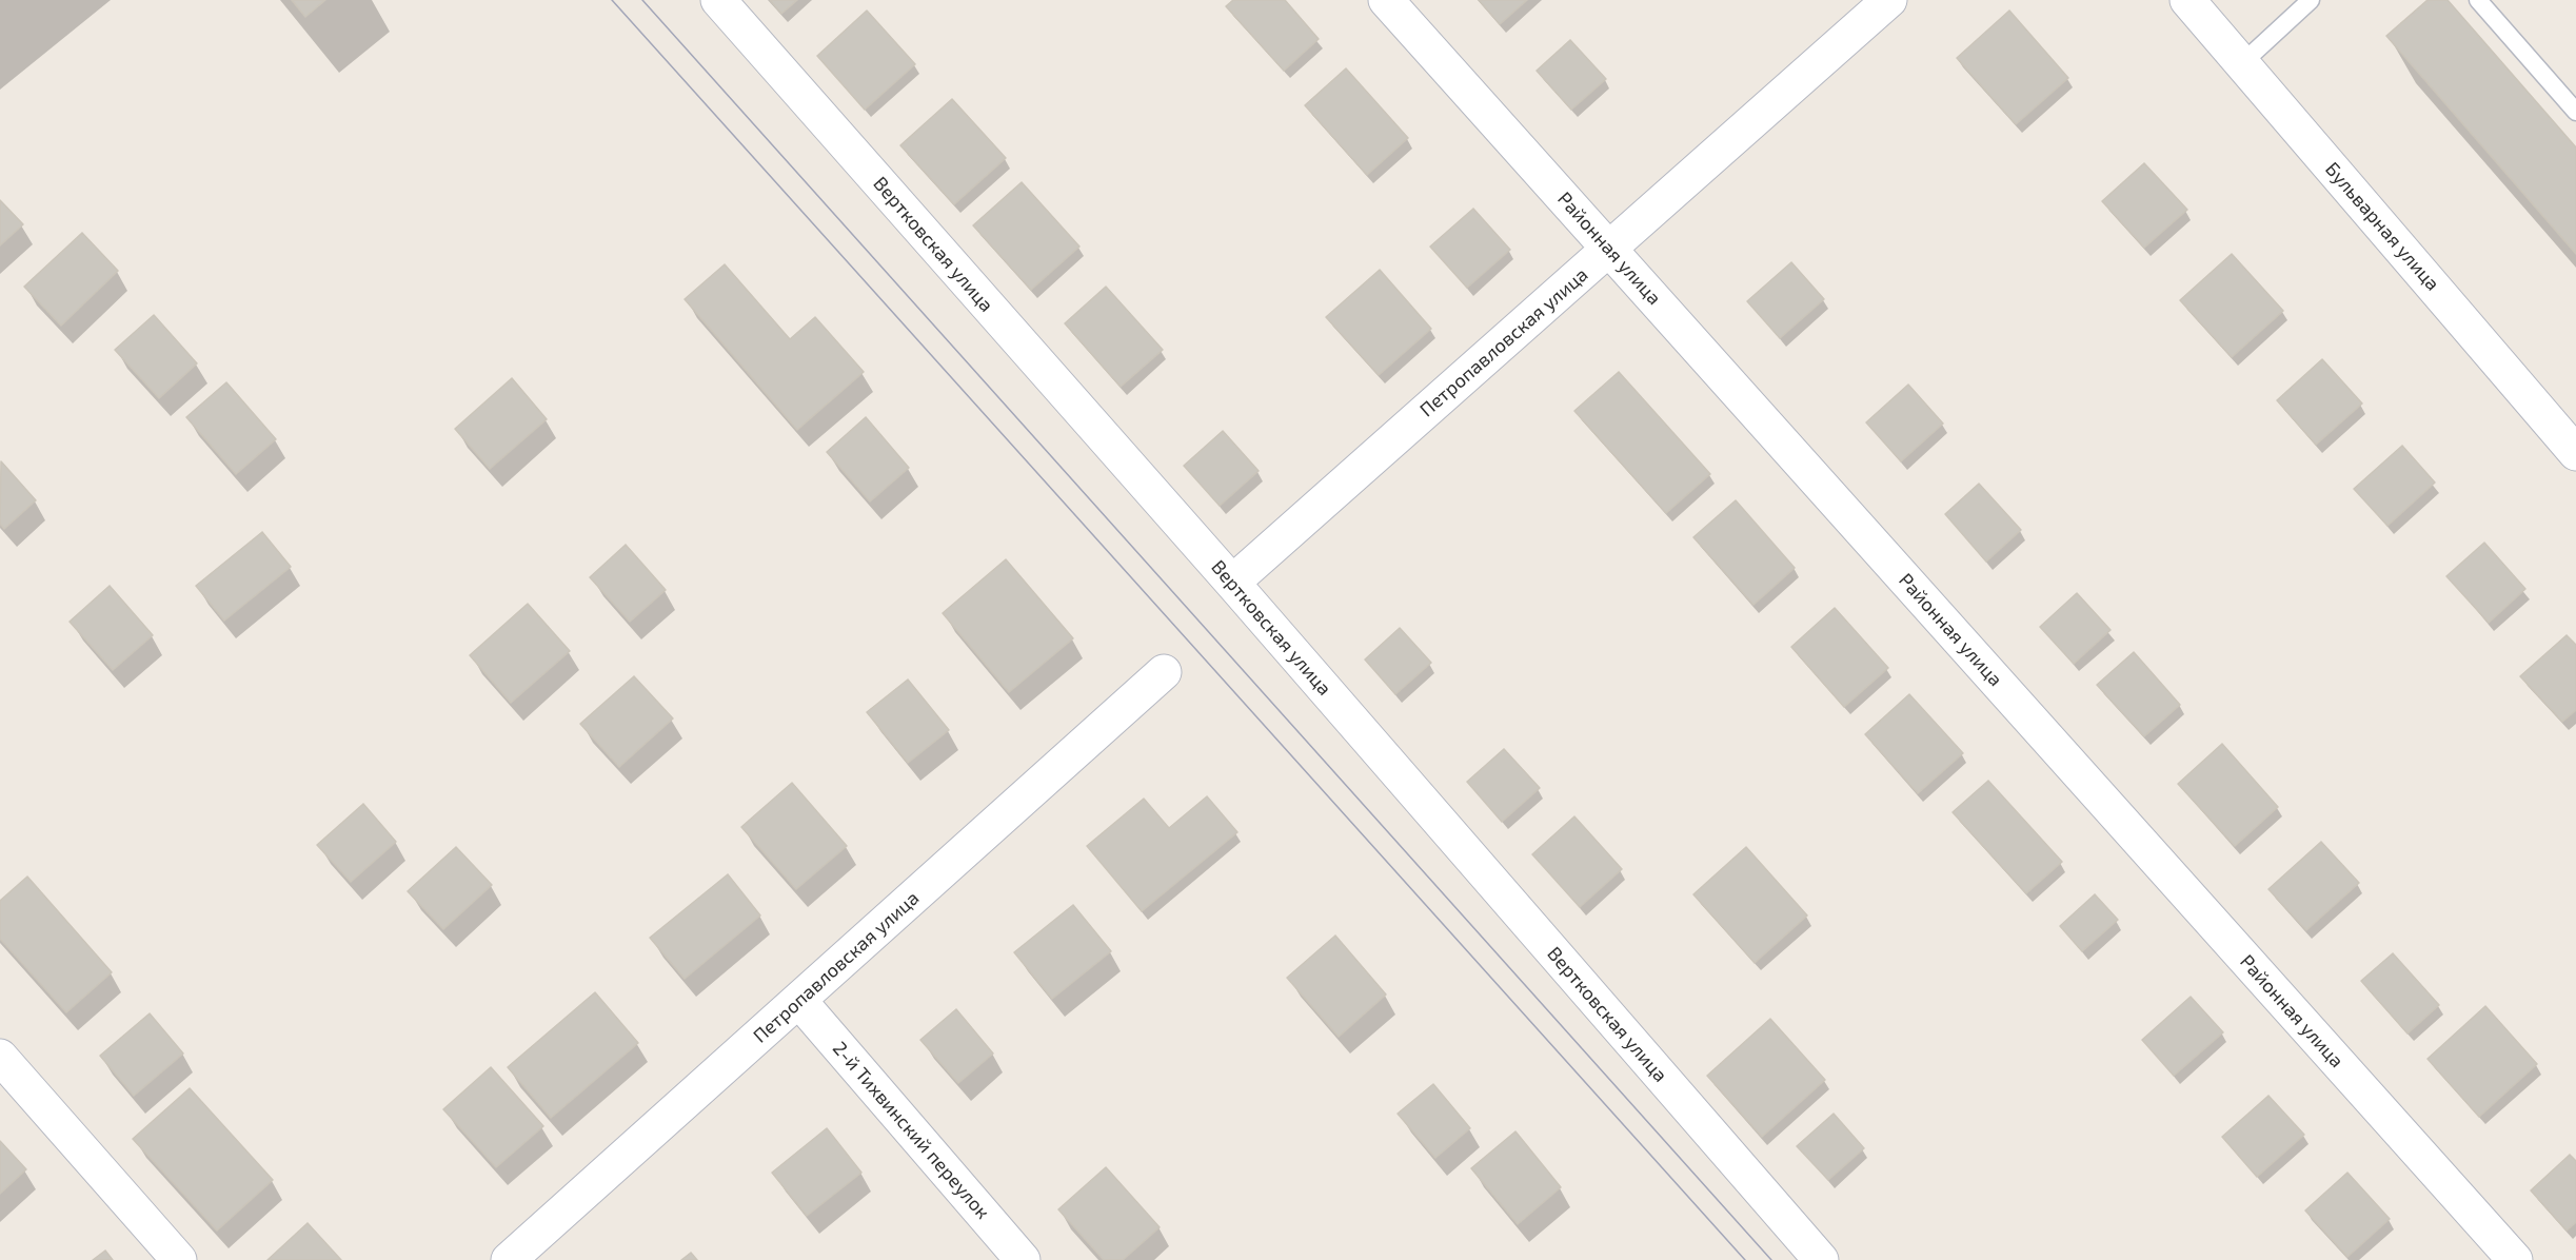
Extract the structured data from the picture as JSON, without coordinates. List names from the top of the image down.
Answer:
{
  "streets": {
    "street": [
      "Бульварная улица",
      "Вертковская улица",
      "Районная улица",
      "Петропавловская улица",
      "2-й Тихвинский переулок"
    ]
  },
  "crossings": [
    ["Вертковская улица", "Петропавловская улица"],
    ["Районная улица", "Петропавловская улица"],
    ["Петропавловская улица", "2-й Тихвинский переулок"]
  ]
}
